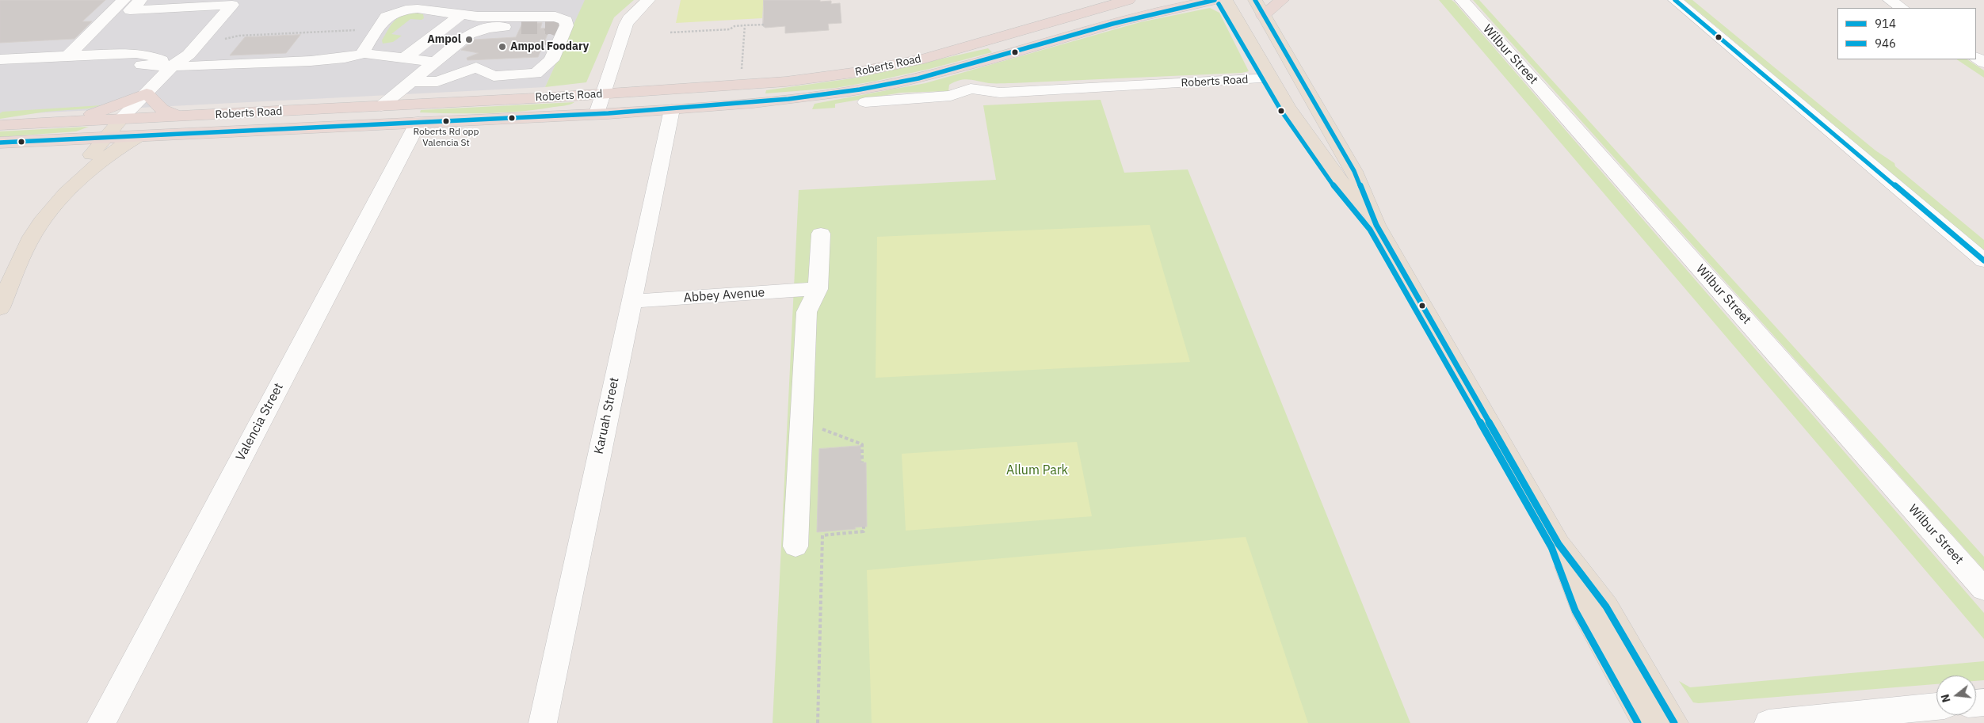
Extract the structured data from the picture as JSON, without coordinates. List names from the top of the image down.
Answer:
{
  "streets": {
    "highway": ["Roberts Road"],
    "street": [
      "Wilbur Street",
      "Abbey Avenue",
      "Karuah Street",
      "Valencia Street"
    ]
  },
  "crossings": [
    ["Roberts Road", "Karuah Street"],
    ["Roberts Road", "Valencia Street"],
    ["Abbey Avenue", "Karuah Street"]
  ],
  "parks": ["Allum Park"],
  "places": ["Ampol", "Ampol Foodary", "Roberts Rd opp Valencia St"],
  "lines": ["transit line 914", "transit line 946"],
  "legend": ["914", "946"],
  "north": "left"
}
